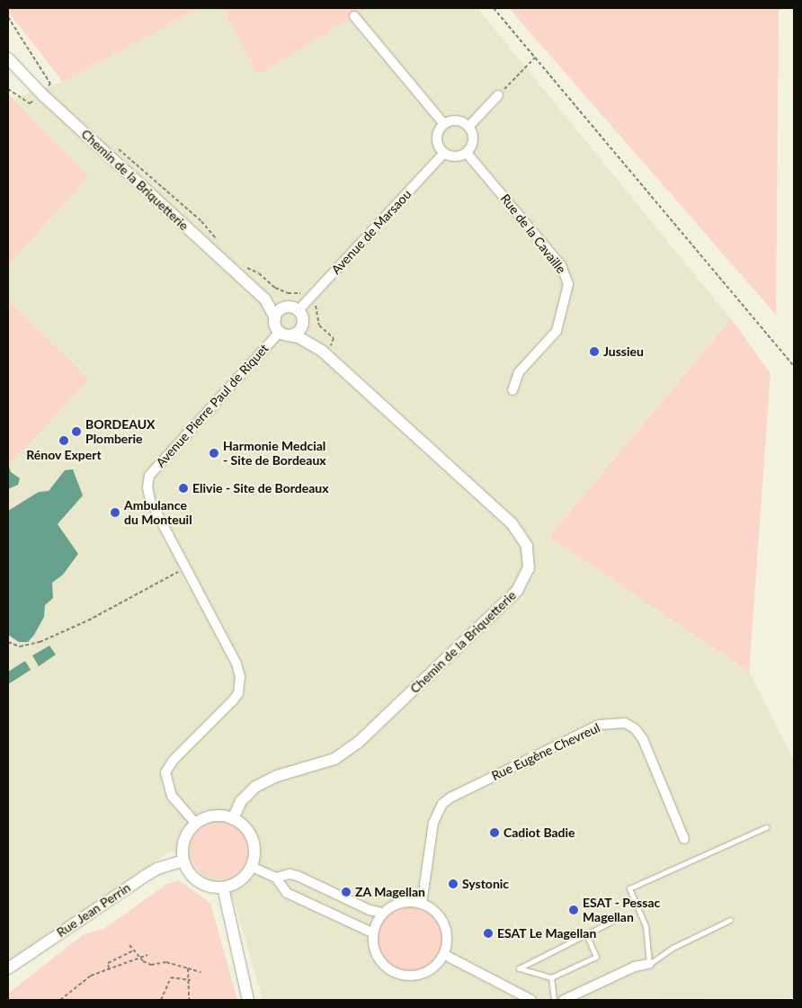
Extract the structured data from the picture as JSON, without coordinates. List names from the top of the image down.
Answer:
{
  "streets": {
    "street": [
      "Chemin de la Briquetterie",
      "Avenue de Marsaou",
      "Rue de la Cavaille",
      "Avenue Pierre Paul de Riquet",
      "Rue Eugène Chevreul",
      "Rue Jean Perrin"
    ]
  },
  "crossings": [
    ["Chemin de la Briquetterie", "Avenue de Marsaou"],
    ["Chemin de la Briquetterie", "Avenue Pierre Paul de Riquet"],
    ["Chemin de la Briquetterie", "Rue Jean Perrin"],
    ["Avenue de Marsaou", "Rue de la Cavaille"],
    ["Avenue de Marsaou", "Avenue Pierre Paul de Riquet"],
    ["Avenue Pierre Paul de Riquet", "Rue Jean Perrin"]
  ],
  "places": [
    "Jussieu",
    "BORDEAUX Plomberie",
    "Rénov Expert",
    "Harmonie Medcial - Site de Bordeaux",
    "Elivie - Site de Bordeaux",
    "Ambulance du Monteuil",
    "Cadiot Badie",
    "Systonic",
    "ZA Magellan",
    "ESAT - Pessac Magellan",
    "ESAT Le Magellan"
  ]
}
